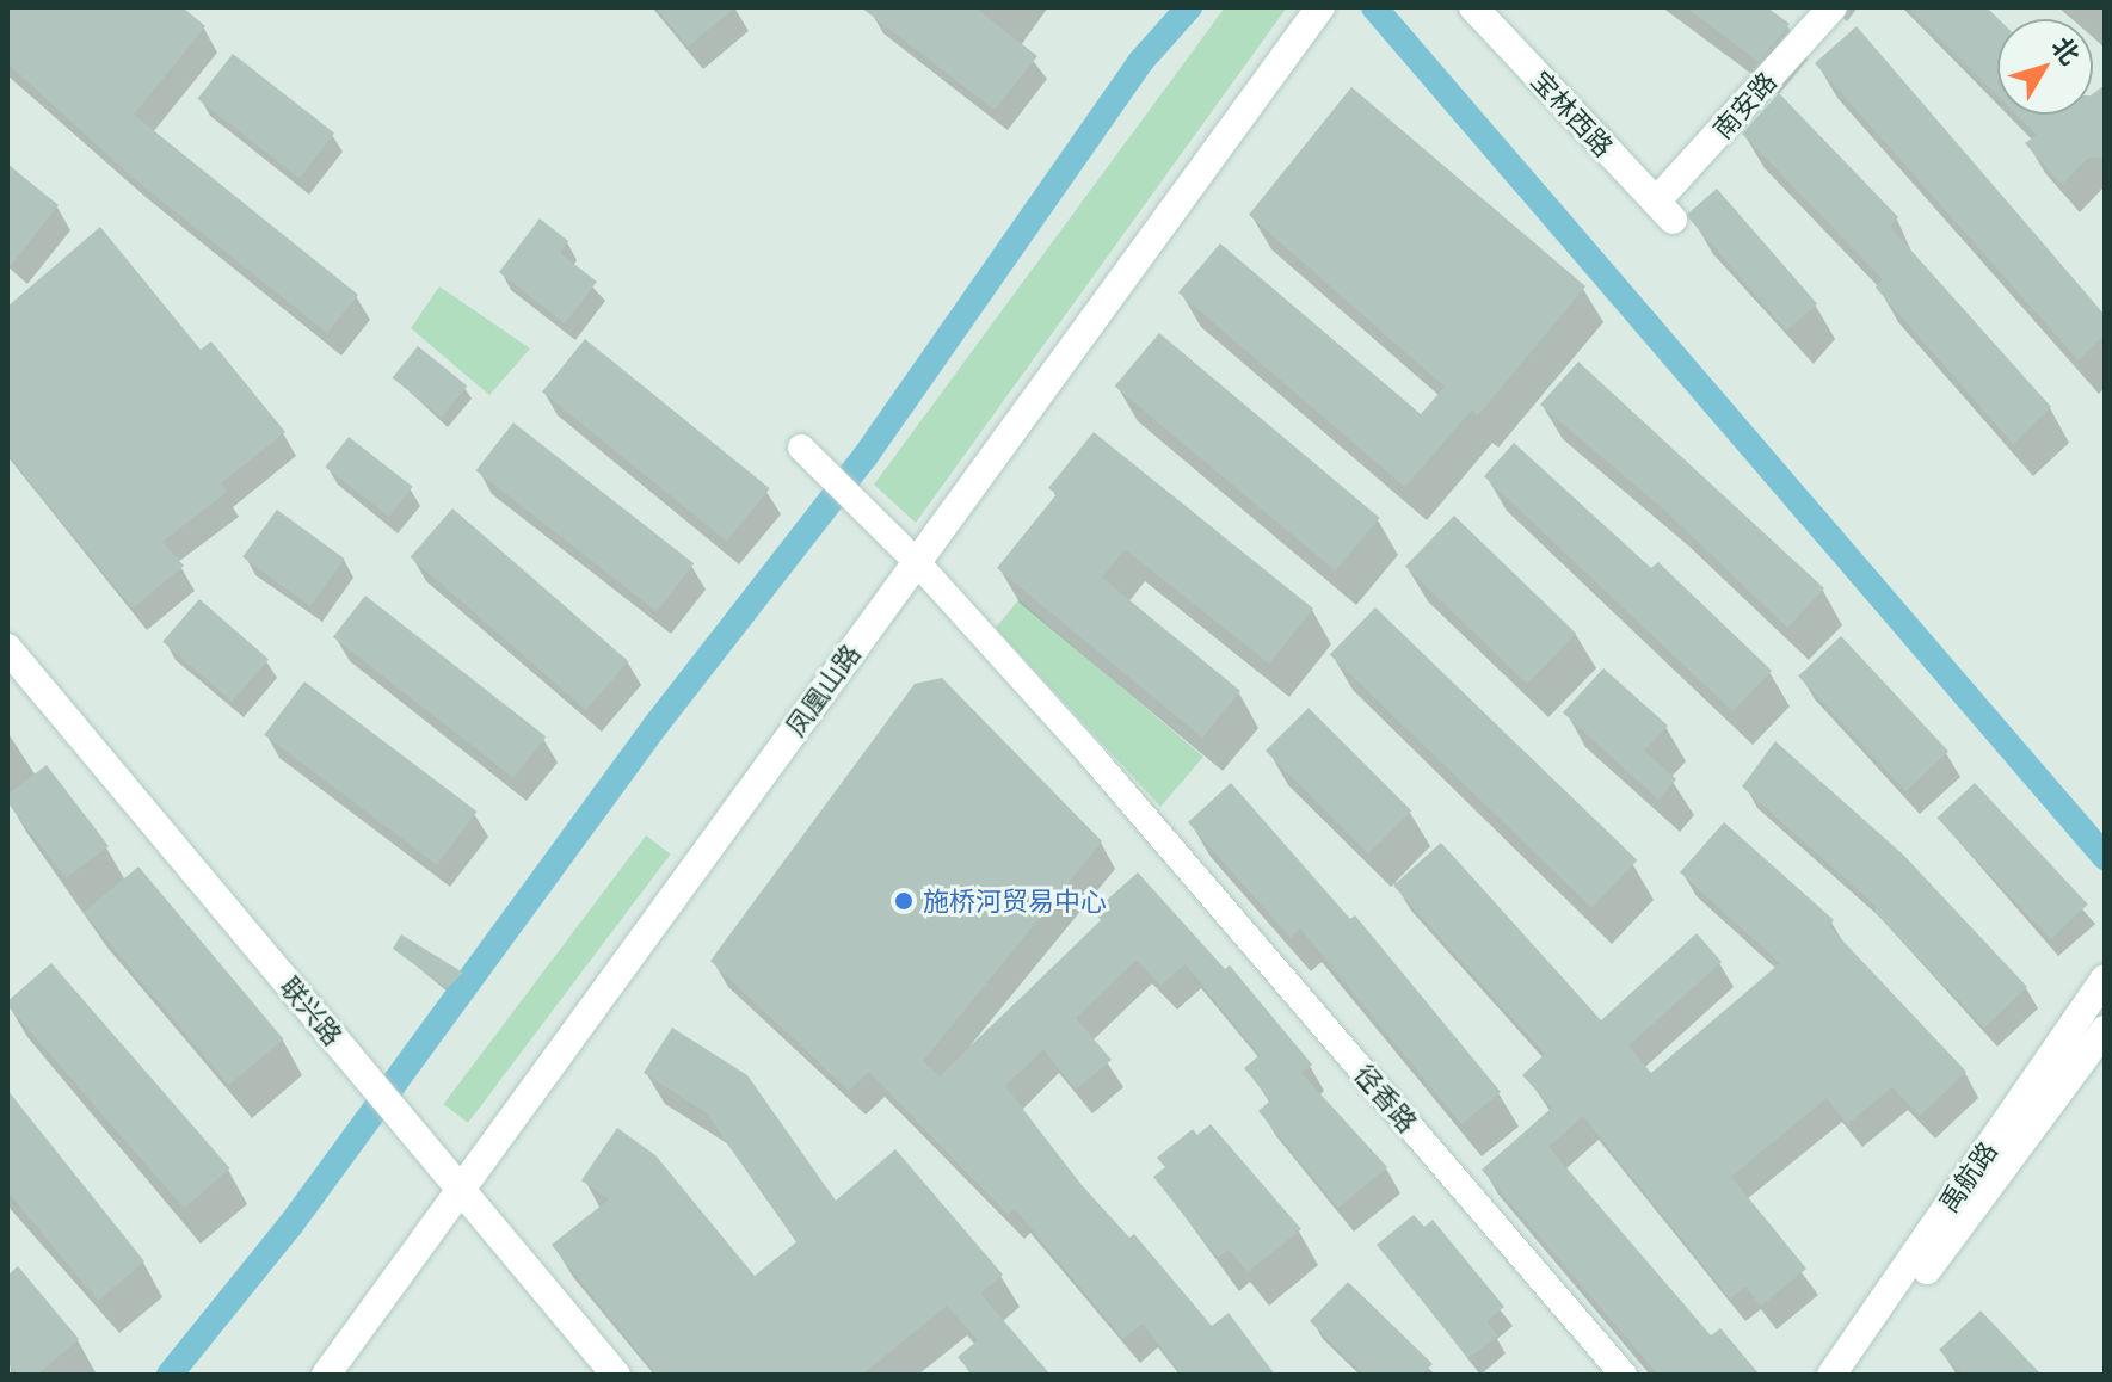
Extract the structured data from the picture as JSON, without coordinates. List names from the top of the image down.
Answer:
{
  "streets": {
    "street": [
      "南安路",
      "宝林西路",
      "凤凰山路",
      "联兴路",
      "径香路",
      "禹航路"
    ]
  },
  "crossings": [
    ["南安路", "宝林西路"],
    ["凤凰山路", "联兴路"],
    ["凤凰山路", "径香路"]
  ],
  "places": ["施桥河贸易中心"],
  "north": "top right"
}
